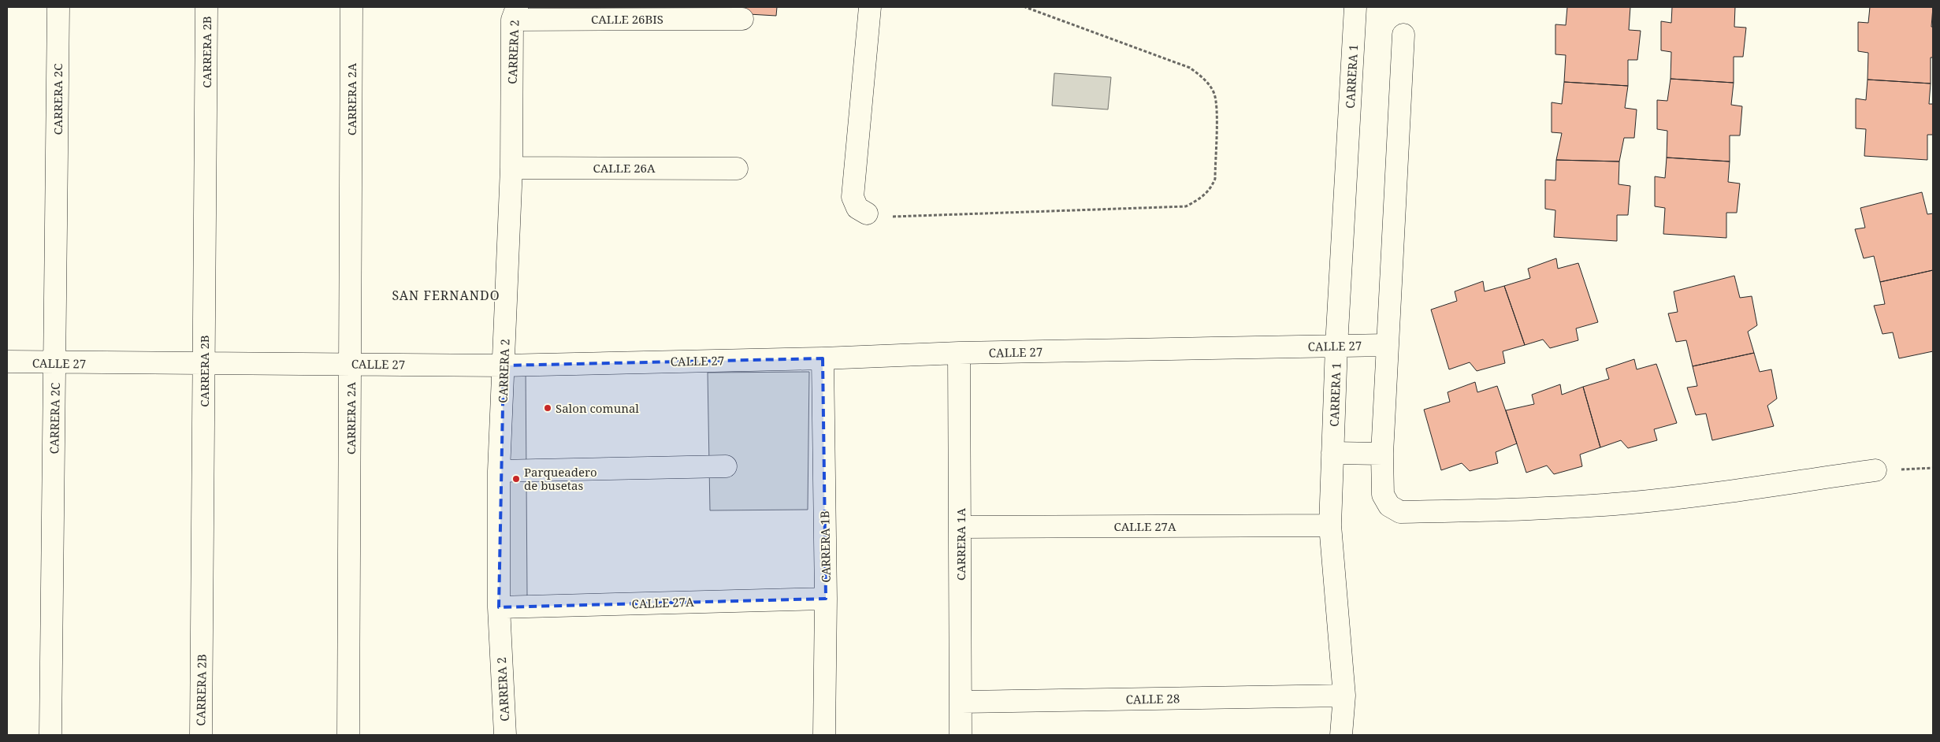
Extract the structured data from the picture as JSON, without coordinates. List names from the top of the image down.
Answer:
{
  "streets": {
    "street": [
      "CALLE 26BIS",
      "CARRERA 2B",
      "CARRERA 2",
      "CARRERA 1",
      "CARRERA 2C",
      "CARRERA 2A",
      "CALLE 26A",
      "CALLE 27",
      "CALLE 27A",
      "CARRERA 1A",
      "CARRERA 1B",
      "CALLE 28"
    ]
  },
  "crossings": [
    ["CALLE 26BIS", "CARRERA 2"],
    ["CARRERA 2B", "CALLE 27"],
    ["CARRERA 2", "CALLE 26A"],
    ["CARRERA 2", "CALLE 27"],
    ["CARRERA 2", "CALLE 27A"],
    ["CARRERA 1", "CALLE 27"],
    ["CARRERA 1", "CALLE 27A"],
    ["CARRERA 1", "CALLE 28"],
    ["CARRERA 2C", "CALLE 27"],
    ["CARRERA 2A", "CALLE 27"],
    ["CALLE 27", "CARRERA 1A"],
    ["CALLE 27", "CARRERA 1B"],
    ["CALLE 27A", "CARRERA 1A"],
    ["CALLE 27A", "CARRERA 1B"],
    ["CARRERA 1A", "CALLE 28"]
  ],
  "districts": ["SAN FERNANDO"],
  "places": ["Salon comunal", "Parqueadero de busetas"]
}
